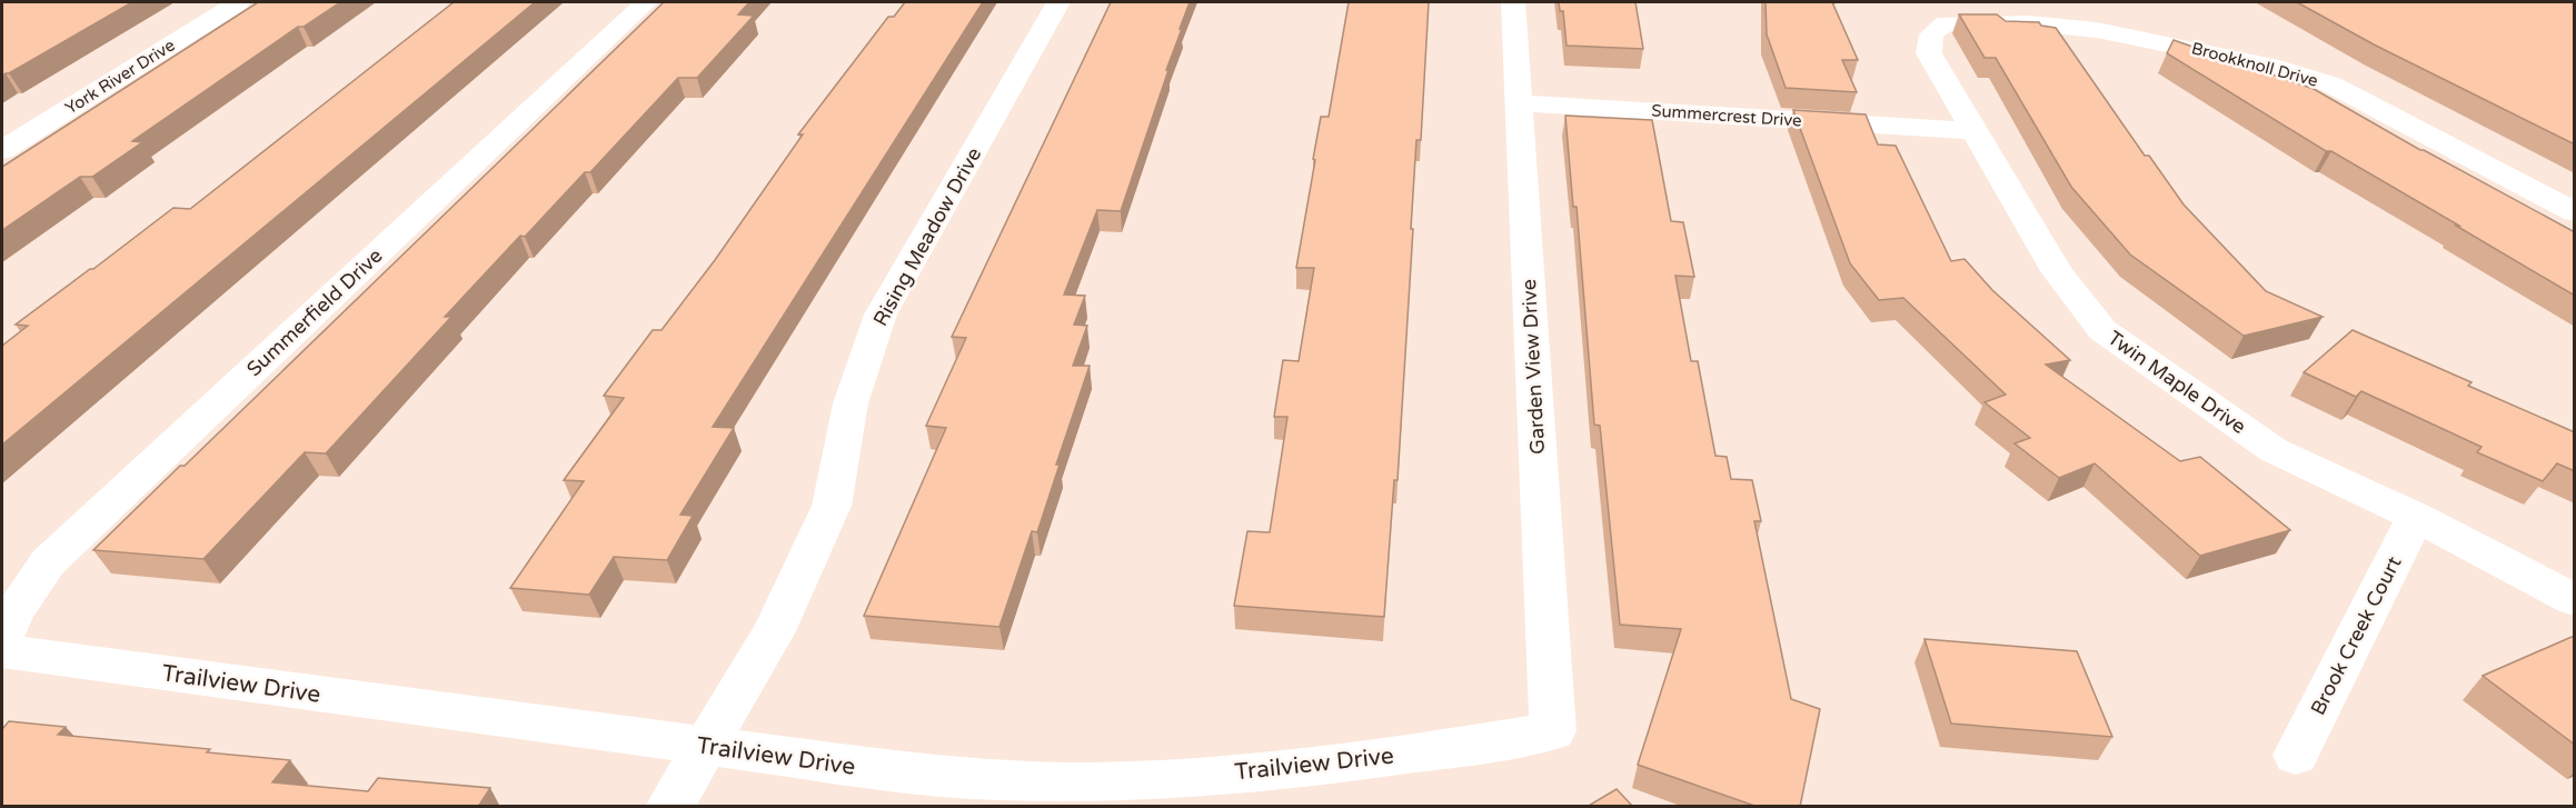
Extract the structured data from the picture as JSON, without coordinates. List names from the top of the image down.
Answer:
{
  "streets": {
    "street": [
      "Brookknoll Drive",
      "York River Drive",
      "Summercrest Drive",
      "Rising Meadow Drive",
      "Summerfield Drive",
      "Garden View Drive",
      "Twin Maple Drive",
      "Brook Creek Court",
      "Trailview Drive"
    ]
  },
  "crossings": [
    ["Brookknoll Drive", "Twin Maple Drive"],
    ["Summercrest Drive", "Garden View Drive"],
    ["Summercrest Drive", "Twin Maple Drive"],
    ["Rising Meadow Drive", "Trailview Drive"],
    ["Garden View Drive", "Trailview Drive"],
    ["Twin Maple Drive", "Brook Creek Court"]
  ]
}
